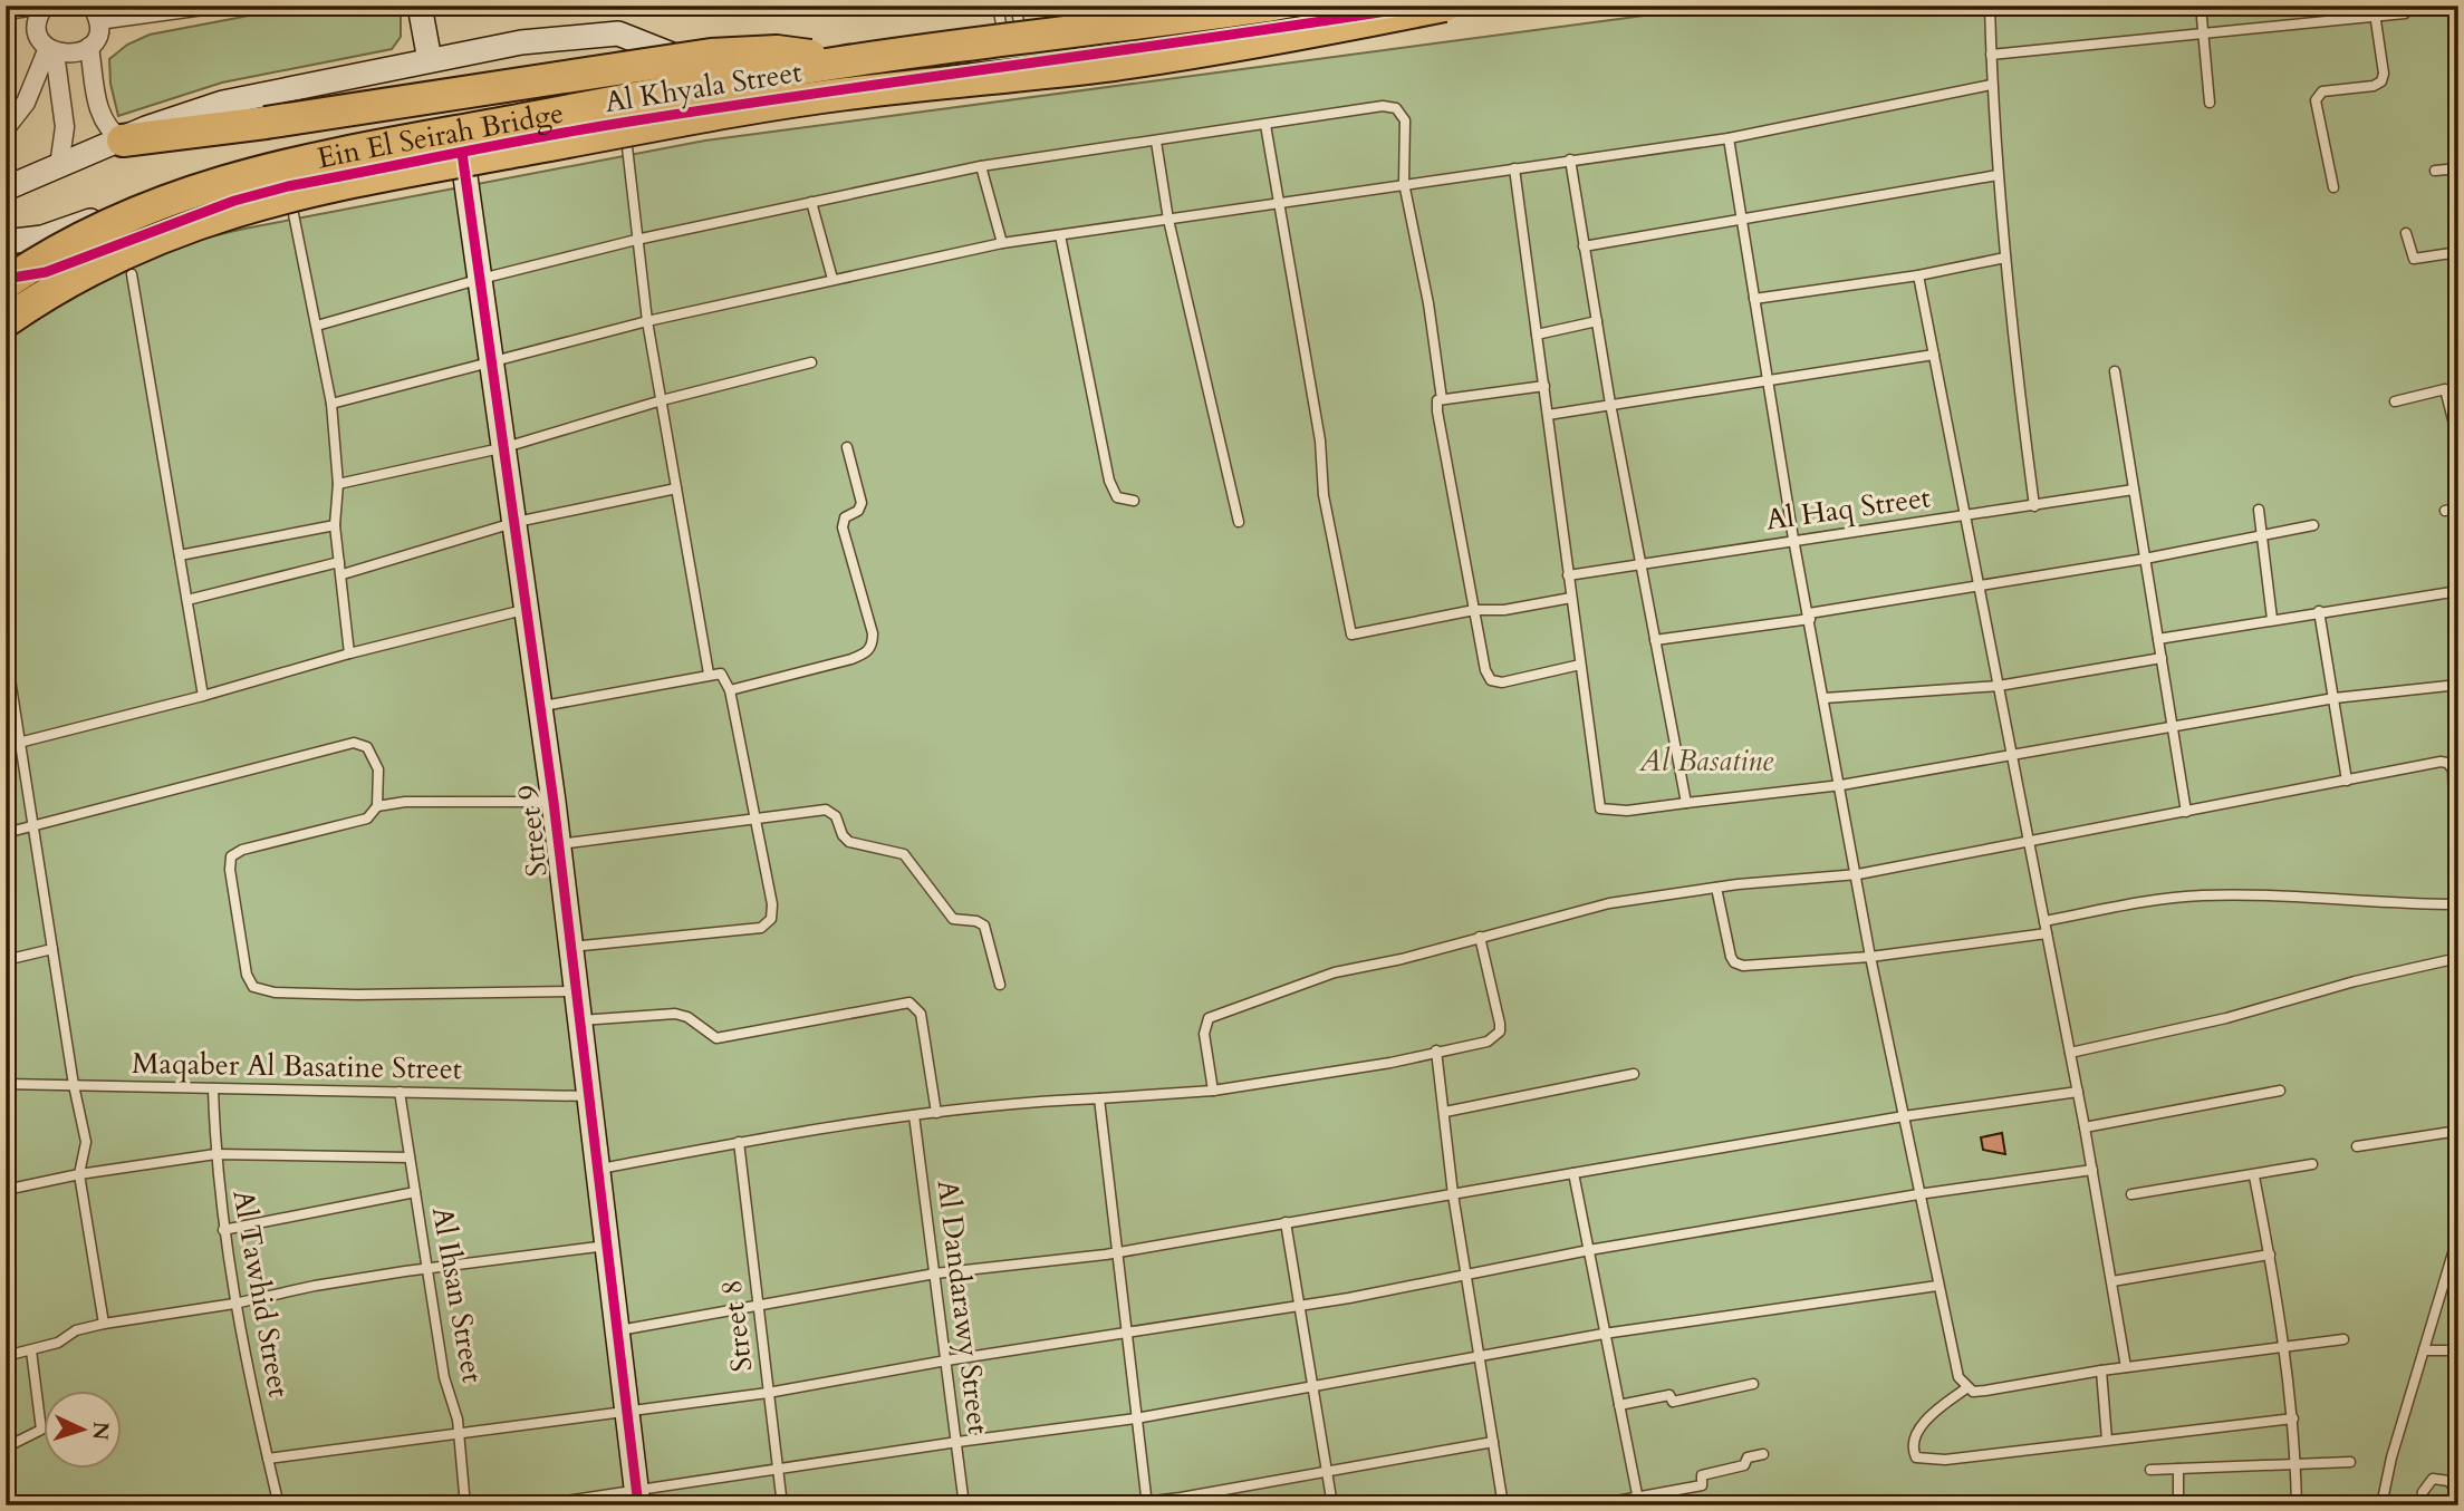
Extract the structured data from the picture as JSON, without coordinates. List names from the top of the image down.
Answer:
{
  "streets": {
    "highway": ["Ein El Seirah Bridge"],
    "street": ["Al Khyala Street", "Street 9"],
    "lane": [
      "Al Haq Street",
      "Maqaber Al Basatine Street",
      "Al Tawhid Street",
      "Al Ihsan Street",
      "Al Dandarawy Street",
      "Street 8"
    ]
  },
  "crossings": [
    ["Al Khyala Street", "Ein El Seirah Bridge"],
    ["Al Khyala Street", "Street 9"],
    ["Street 9", "Maqaber Al Basatine Street"],
    ["Maqaber Al Basatine Street", "Al Tawhid Street"],
    ["Maqaber Al Basatine Street", "Al Ihsan Street"]
  ],
  "parks": ["Al Basatine"],
  "north": "right"
}
